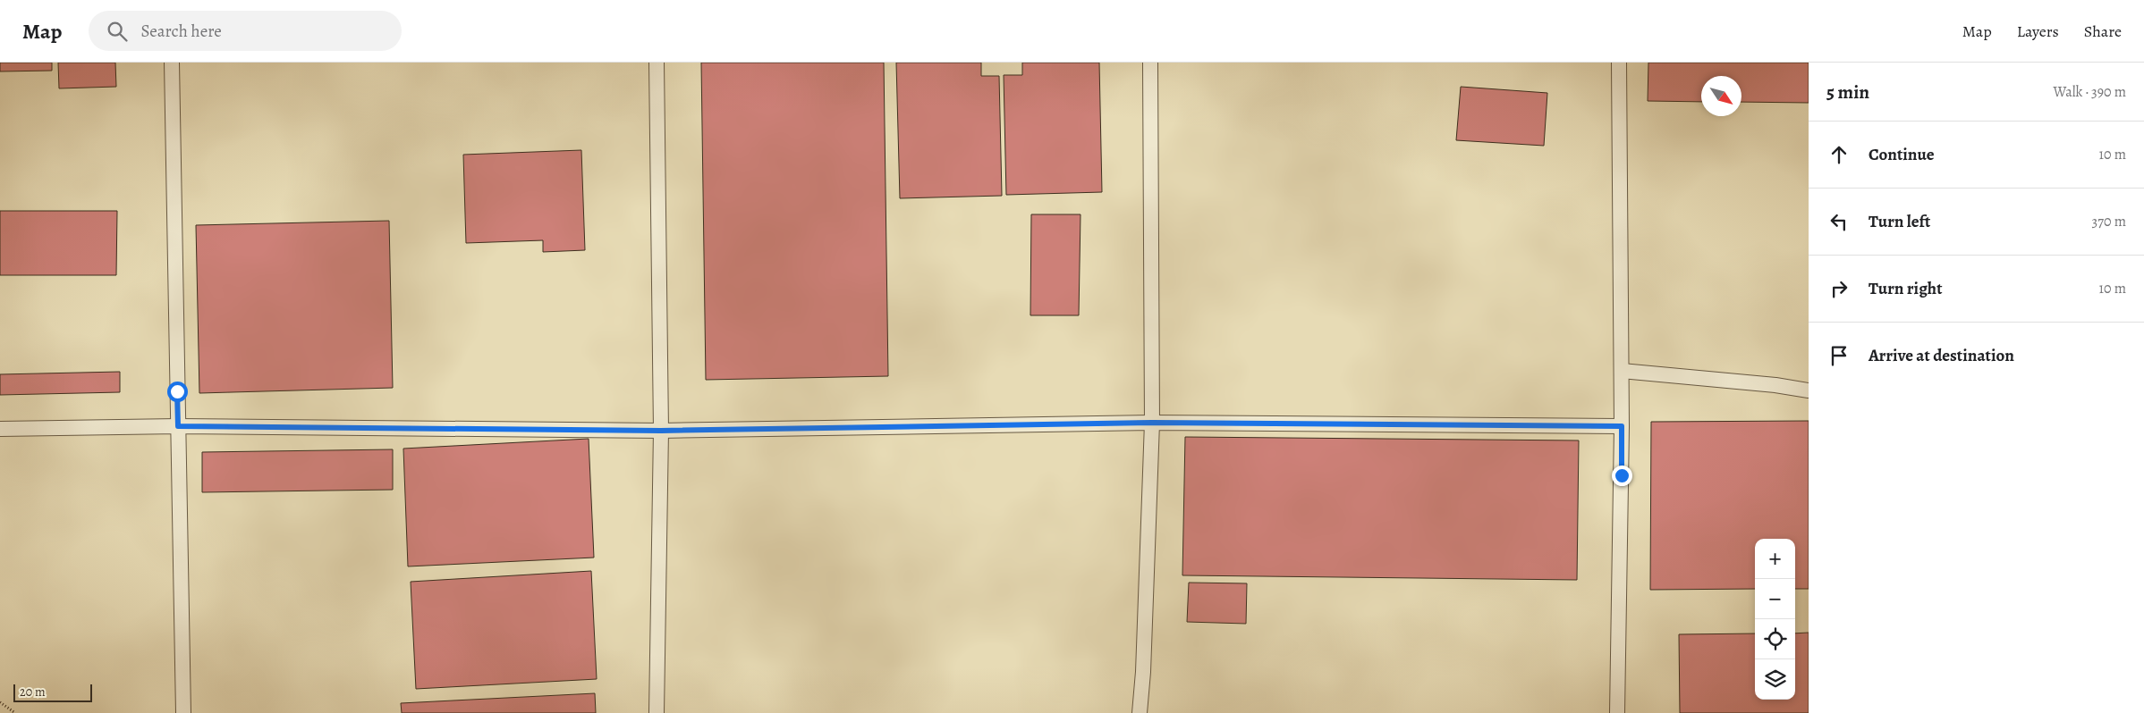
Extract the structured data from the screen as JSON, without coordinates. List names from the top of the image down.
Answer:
{
  "scale_bar": "20 m",
  "north": "bottom right",
  "page": {
    "header": "Map",
    "search": "Search here",
    "nav": ["Map", "Layers", "Share"],
    "heading": ["5 min", "Walk · 390 m"],
    "list": [
      ["Continue", "10 m"],
      ["Turn left", "370 m"],
      ["Turn right", "10 m"],
      "Arrive at destination"
    ],
    "map_buttons": ["+", "−"],
    "scale": "20 m"
  }
}
